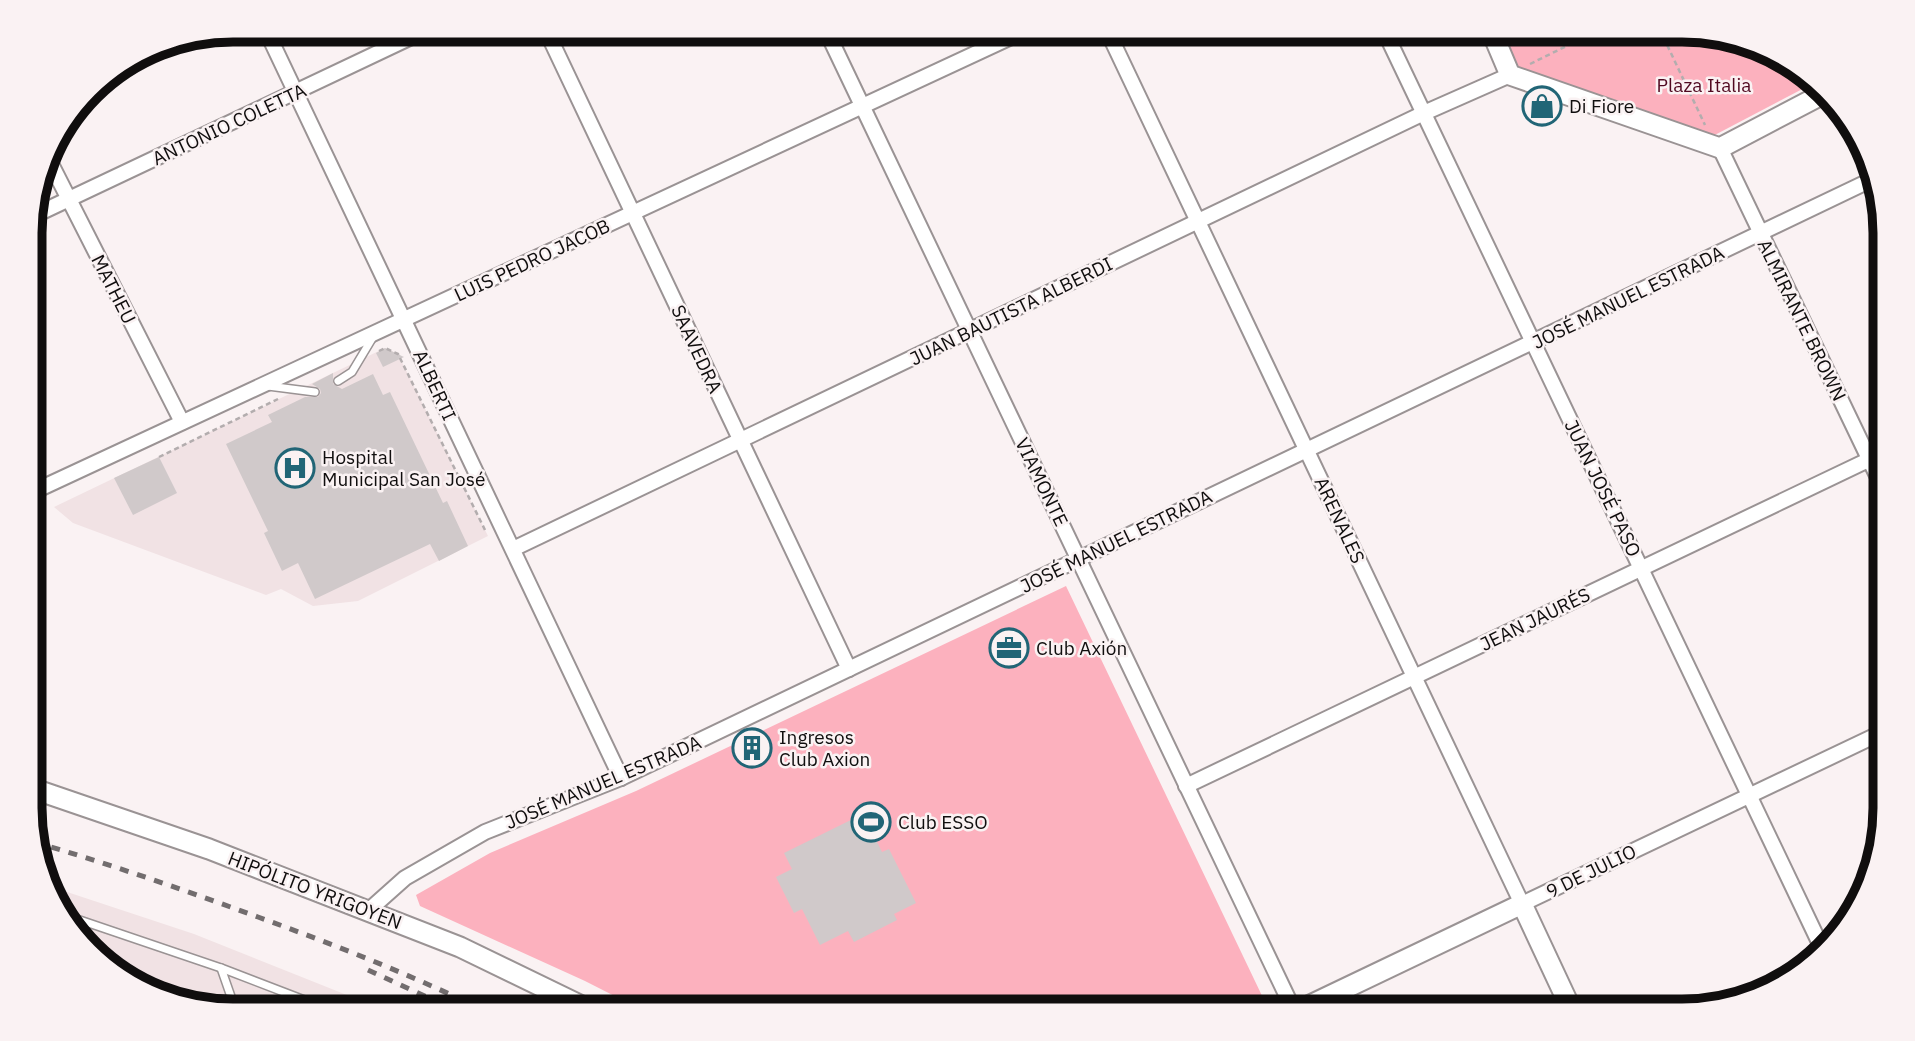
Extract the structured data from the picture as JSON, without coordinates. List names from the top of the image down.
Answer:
{
  "streets": {
    "street": [
      "ANTONIO COLETTA",
      "LUIS PEDRO JACOB",
      "MATHEU",
      "JOSÉ MANUEL ESTRADA",
      "JUAN BAUTISTA ALBERDI",
      "ALMIRANTE BROWN",
      "SAAVEDRA",
      "ALBERTI",
      "VIAMONTE",
      "JUAN JOSÉ PASO",
      "ARENALES",
      "JEAN JAURÉS",
      "9 DE JULIO",
      "HIPÓLITO YRIGOYEN"
    ]
  },
  "crossings": [
    ["ANTONIO COLETTA", "MATHEU"],
    ["ANTONIO COLETTA", "ALBERTI"],
    ["LUIS PEDRO JACOB", "MATHEU"],
    ["LUIS PEDRO JACOB", "SAAVEDRA"],
    ["LUIS PEDRO JACOB", "ALBERTI"],
    ["LUIS PEDRO JACOB", "VIAMONTE"],
    ["JOSÉ MANUEL ESTRADA", "ALMIRANTE BROWN"],
    ["JOSÉ MANUEL ESTRADA", "SAAVEDRA"],
    ["JOSÉ MANUEL ESTRADA", "ALBERTI"],
    ["JOSÉ MANUEL ESTRADA", "VIAMONTE"],
    ["JOSÉ MANUEL ESTRADA", "JUAN JOSÉ PASO"],
    ["JOSÉ MANUEL ESTRADA", "ARENALES"],
    ["JOSÉ MANUEL ESTRADA", "HIPÓLITO YRIGOYEN"],
    ["JUAN BAUTISTA ALBERDI", "SAAVEDRA"],
    ["JUAN BAUTISTA ALBERDI", "ALBERTI"],
    ["JUAN BAUTISTA ALBERDI", "VIAMONTE"],
    ["JUAN BAUTISTA ALBERDI", "JUAN JOSÉ PASO"],
    ["JUAN BAUTISTA ALBERDI", "ARENALES"],
    ["ALMIRANTE BROWN", "JEAN JAURÉS"],
    ["VIAMONTE", "JEAN JAURÉS"],
    ["JUAN JOSÉ PASO", "JEAN JAURÉS"],
    ["JUAN JOSÉ PASO", "9 DE JULIO"],
    ["ARENALES", "JEAN JAURÉS"],
    ["ARENALES", "9 DE JULIO"]
  ],
  "parks": ["Plaza Italia"],
  "places": {
    "shop": ["Di Fiore"],
    "hospital": ["Hospital Municipal San José"],
    "office": ["Club Axión"],
    "building": ["Ingresos Club Axion"],
    "sports": ["Club ESSO"]
  }
}
